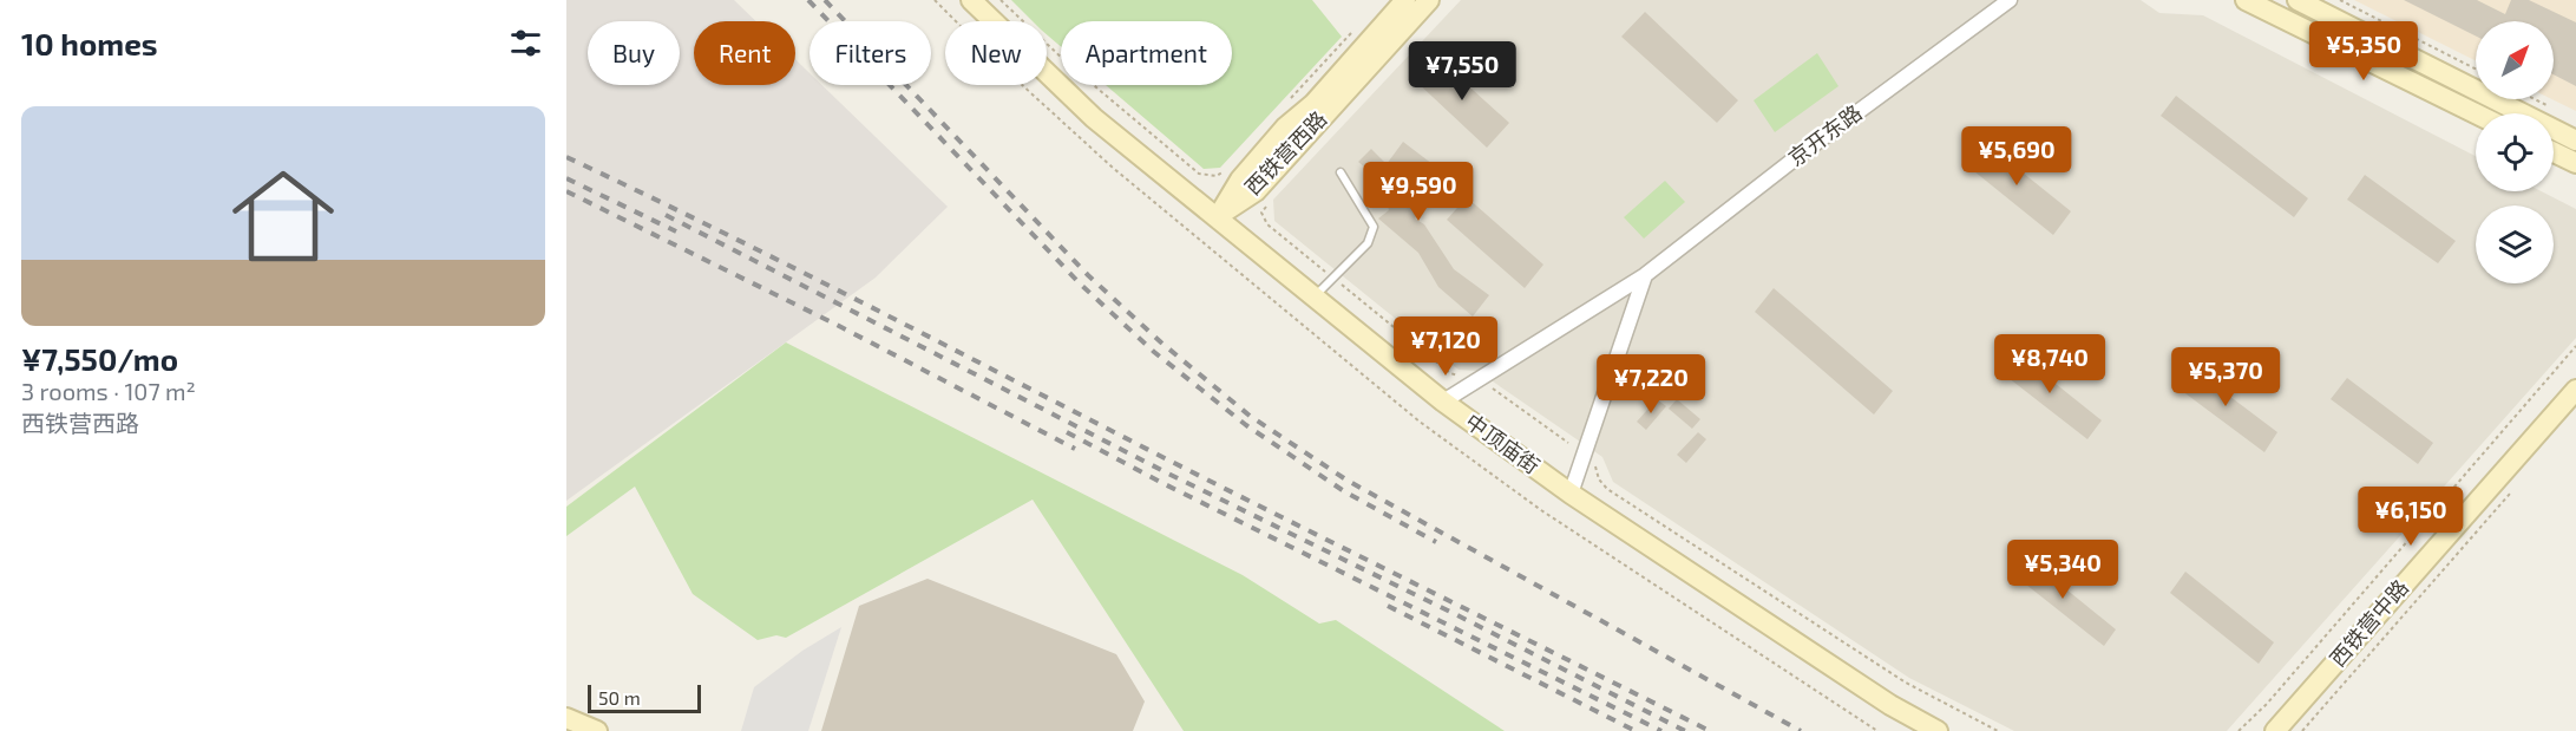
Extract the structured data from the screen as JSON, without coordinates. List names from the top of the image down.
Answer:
{
  "streets": {
    "street": [
      "京开东路",
      "西铁营西路",
      "中顶庙街",
      "西铁营中路"
    ]
  },
  "crossings": [
    ["西铁营西路", "中顶庙街"]
  ],
  "scale_bar": "50 m",
  "north": "top right",
  "page": {
    "heading": "10 homes",
    "price": [
      "¥5,350",
      "¥7,550",
      "¥5,690",
      "¥9,590",
      "¥7,120",
      "¥8,740",
      "¥5,370",
      "¥7,220",
      "¥6,150",
      "¥5,340"
    ],
    "chip": [
      "Buy",
      "Rent",
      "Filters",
      "New",
      "Apartment"
    ],
    "list": [
      {
        "name": "¥7,550/mo",
        "note": "3 rooms · 107 m² · 西铁营西路"
      }
    ],
    "scale": "50 m"
  }
}
